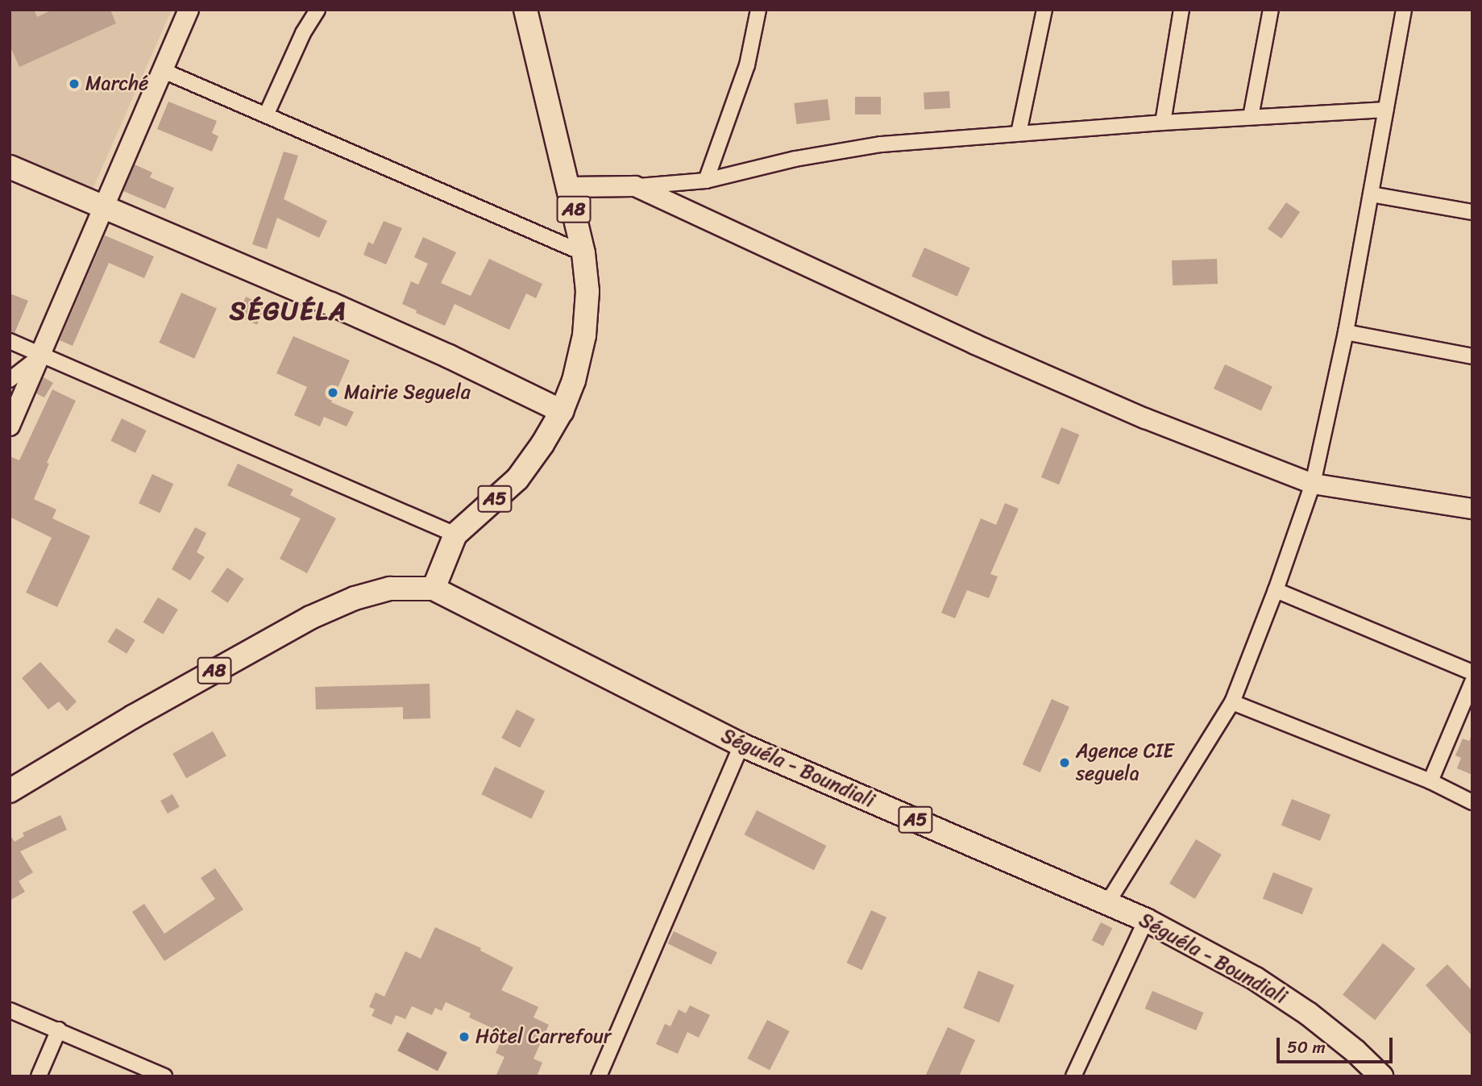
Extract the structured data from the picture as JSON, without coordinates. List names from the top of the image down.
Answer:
{
  "streets": {
    "main road": ["A8", "A5", "Séguéla - Boundiali"]
  },
  "crossings": [
    ["A8", "A5"],
    ["A8", "Séguéla - Boundiali"],
    ["A5", "Séguéla - Boundiali"]
  ],
  "districts": ["SÉGUÉLA"],
  "places": [
    "Marché",
    "Mairie Seguela",
    "Agence CIE seguela",
    "Hôtel Carrefour"
  ],
  "scale_bar": "50 m"
}
